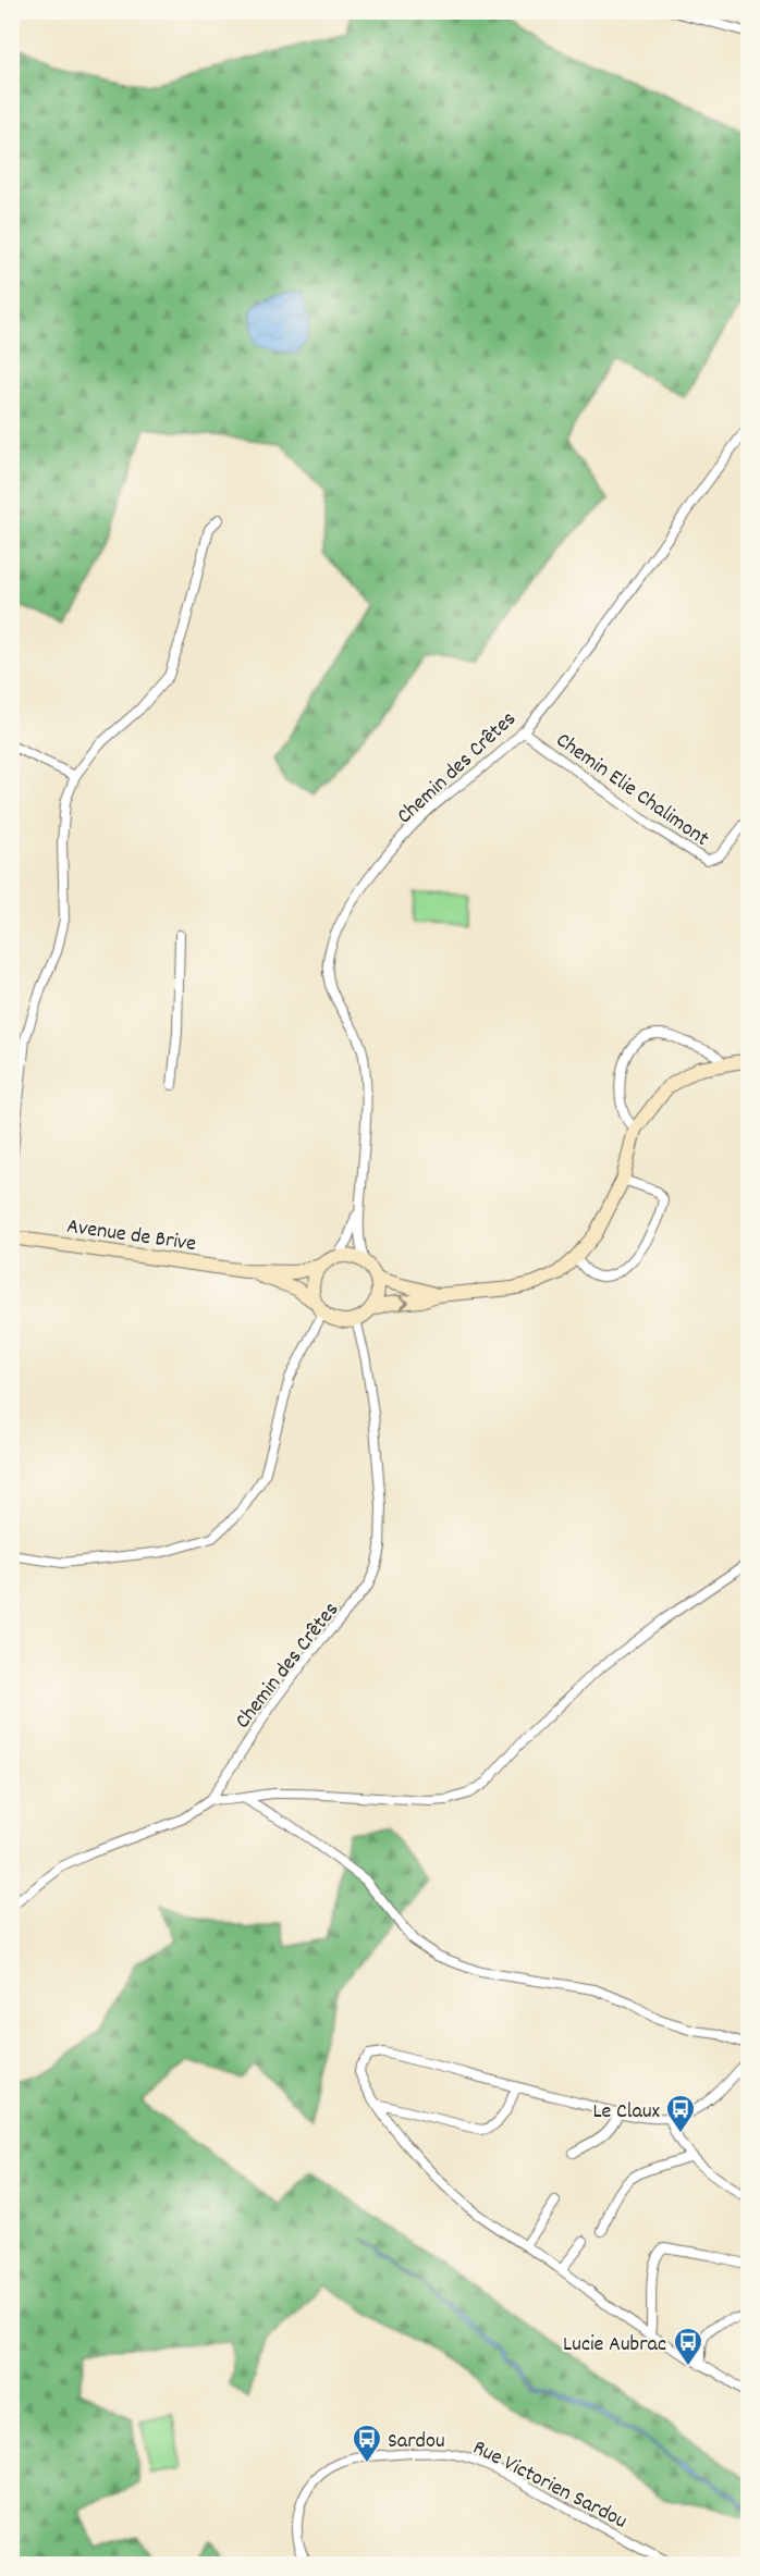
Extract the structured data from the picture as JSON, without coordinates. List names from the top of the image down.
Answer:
{
  "streets": {
    "street": [
      "Chemin des Crêtes",
      "Chemin Elie Chalimont",
      "Avenue de Brive",
      "Rue Victorien Sardou"
    ]
  },
  "crossings": [
    ["Chemin des Crêtes", "Chemin Elie Chalimont"]
  ],
  "places": {
    "bus stop": ["Le Claux", "Lucie Aubrac", "Sardou"]
  }
}
